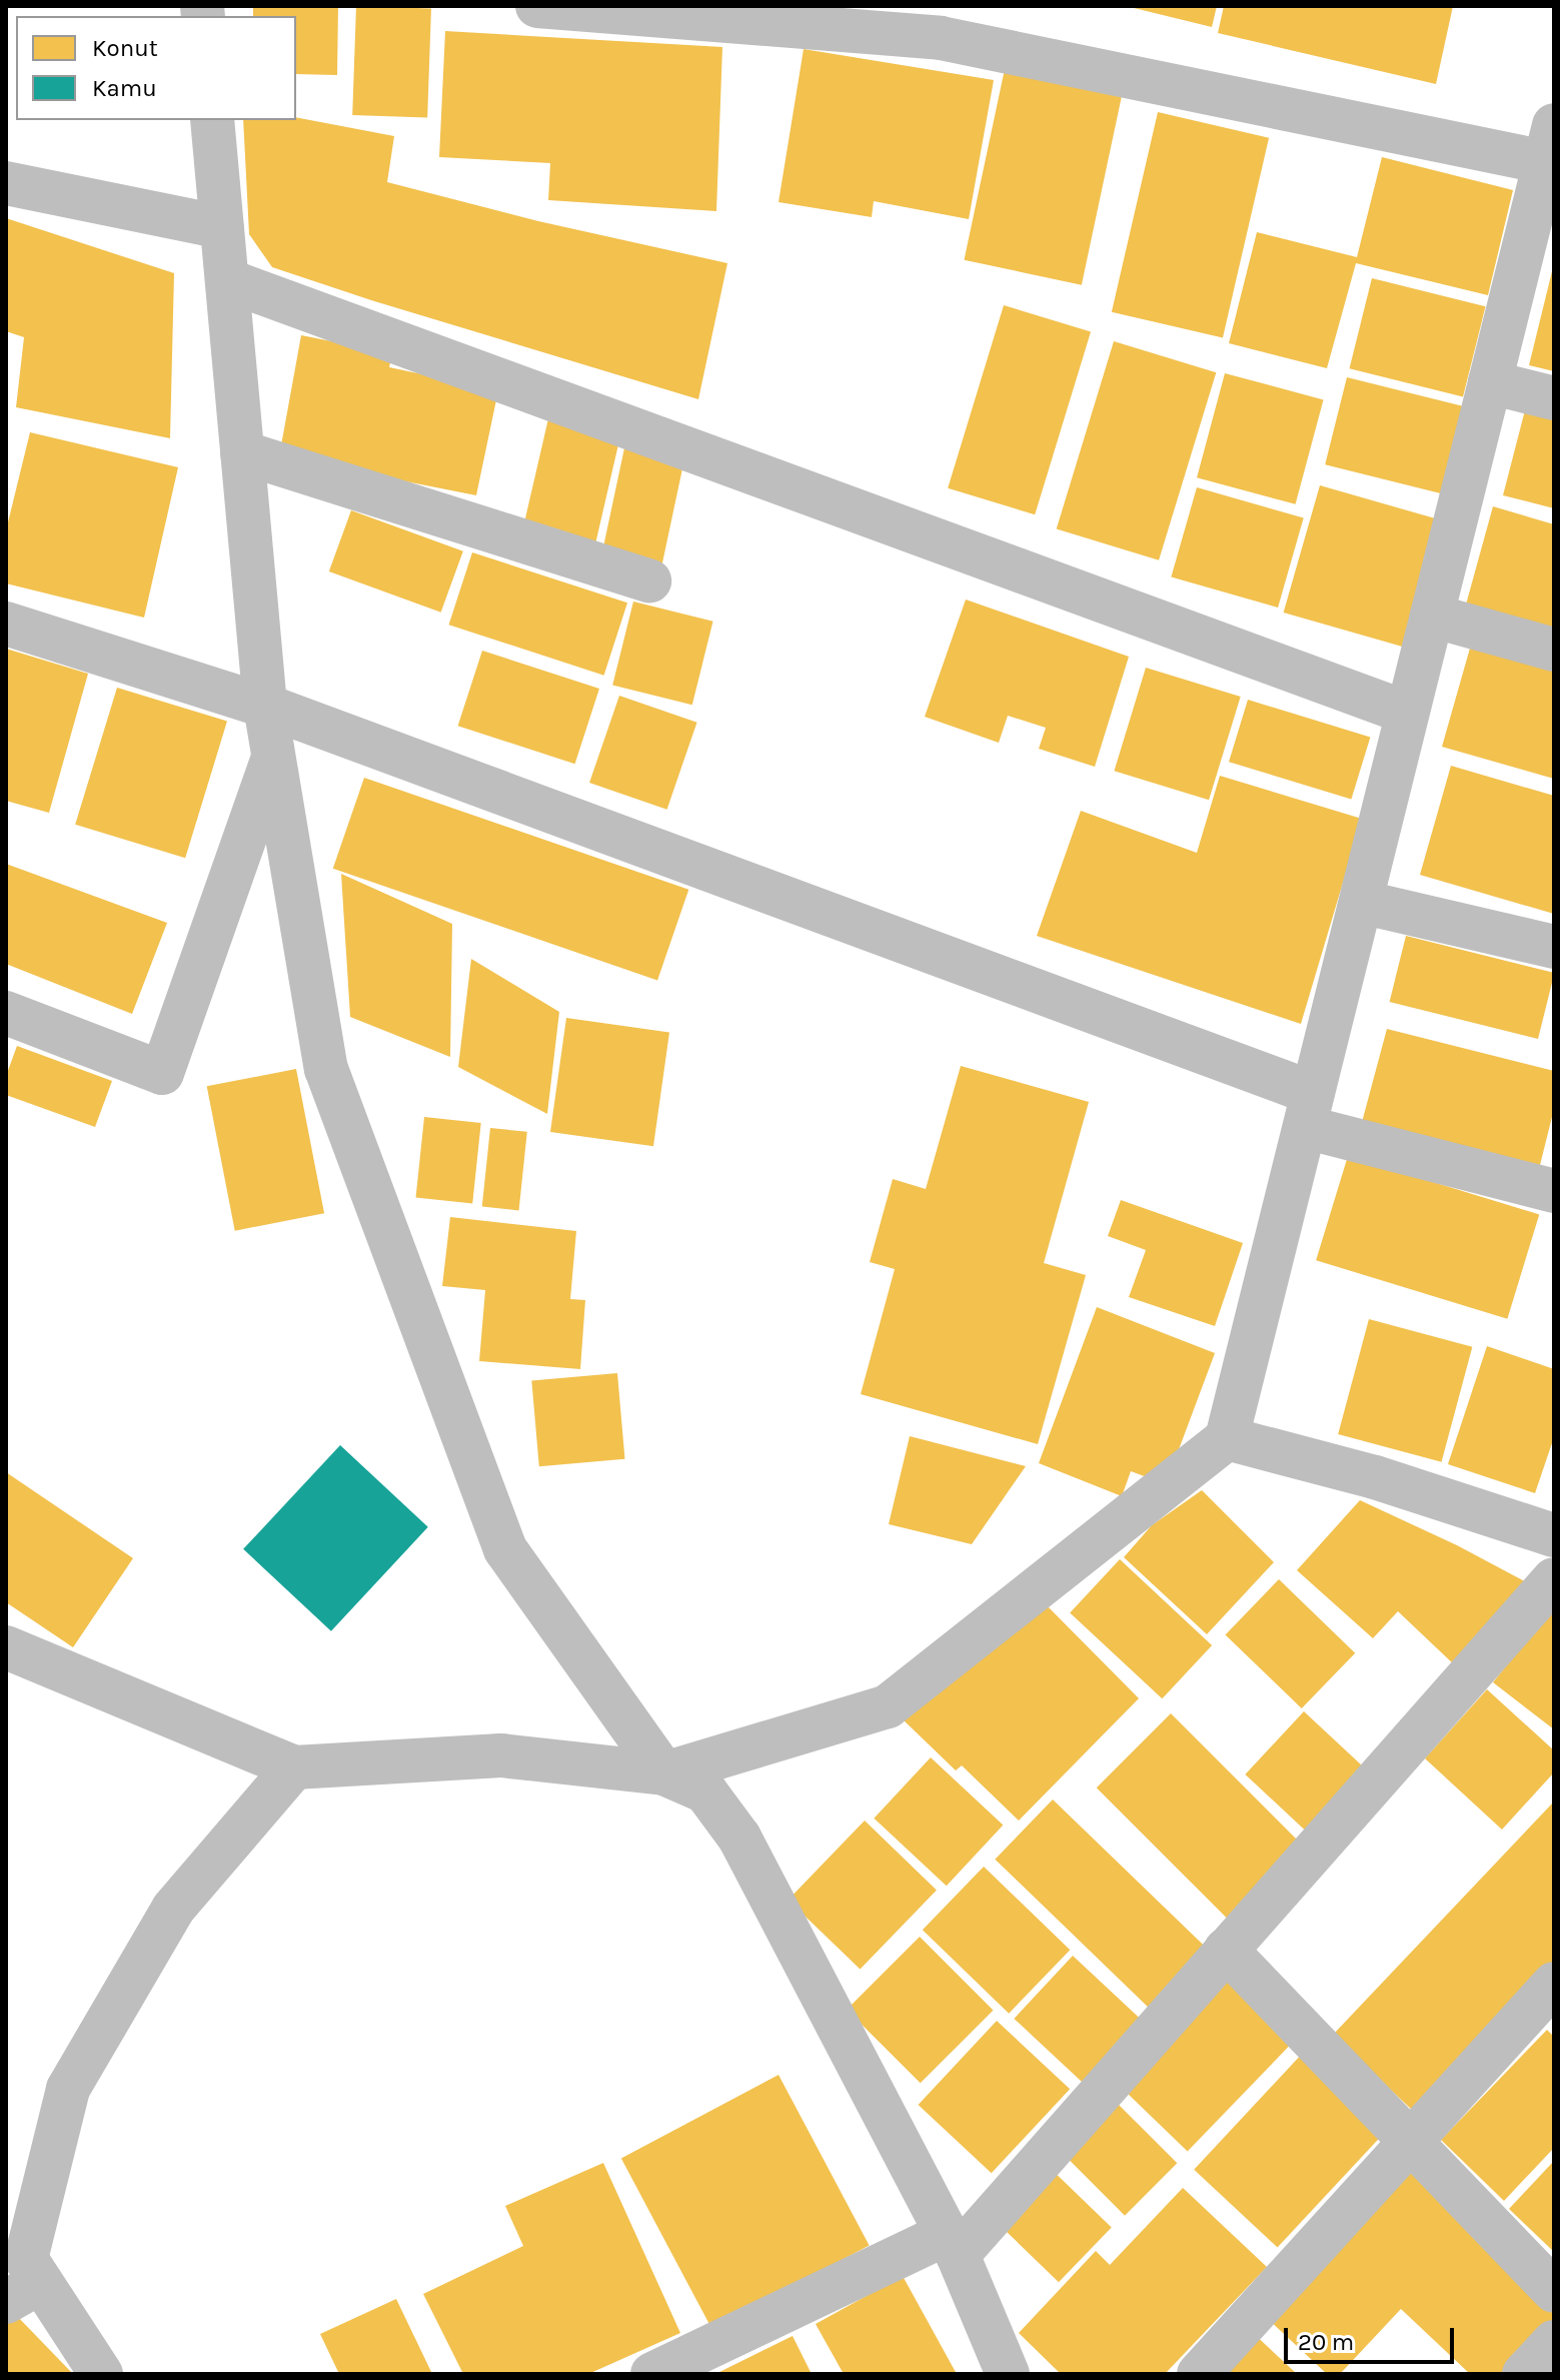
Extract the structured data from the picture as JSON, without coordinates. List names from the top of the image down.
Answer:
{
  "legend": ["Konut", "Kamu"],
  "scale_bar": "20 m"
}
